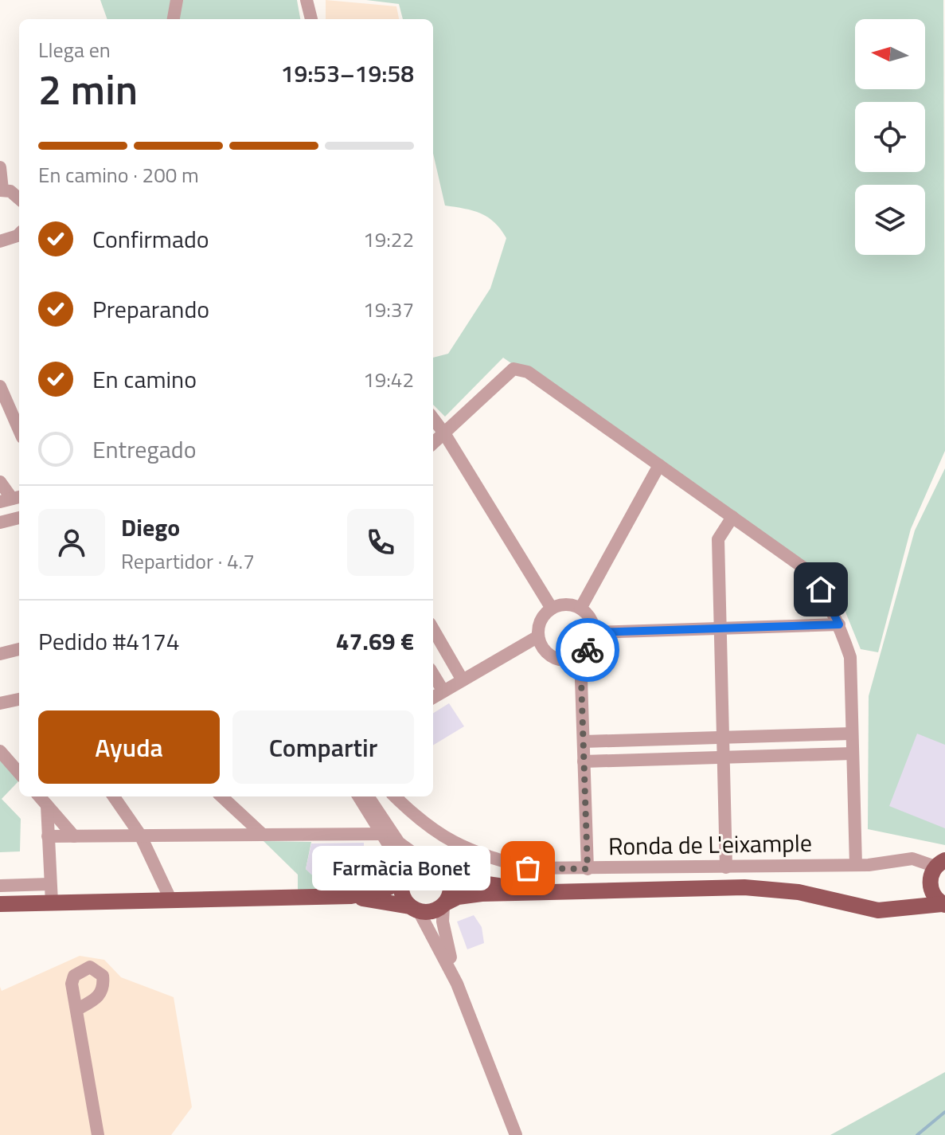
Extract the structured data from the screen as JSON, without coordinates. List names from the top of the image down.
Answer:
{
  "streets": {
    "street": ["Ronda de L'eixample"]
  },
  "places": ["Farmàcia Bonet"],
  "north": "left",
  "page": {
    "heading": ["2 min", "Llega en", "19:53–19:58"],
    "panel": [
      "Diego",
      "Repartidor · 4.7",
      "Pedido #4174",
      "47.69 €"
    ],
    "bar": "En camino · 200 m",
    "list": [
      ["Confirmado", "19:22"],
      ["Preparando", "19:37"],
      ["En camino", "19:42"],
      "Entregado"
    ],
    "buttons": ["Ayuda", "Compartir"],
    "bubble": "Farmàcia Bonet"
  }
}
